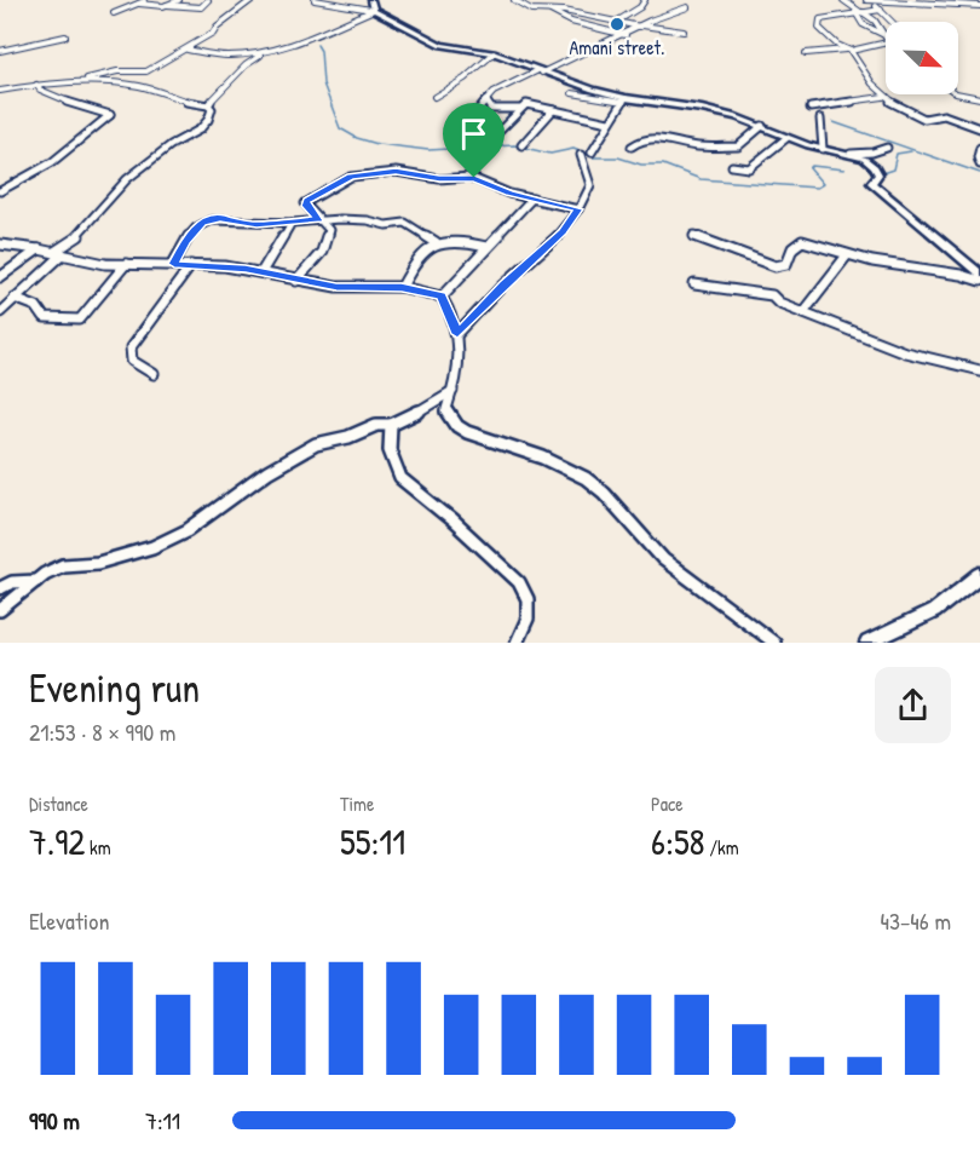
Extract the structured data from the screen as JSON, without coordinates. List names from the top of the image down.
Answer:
{
  "places": ["Amani street."],
  "north": "bottom right",
  "page": {
    "heading": ["Evening run", "21:53 · 8 × 990 m"],
    "stats": [
      ["Distance", "7.92 km"],
      ["Time", "55:11"],
      ["Pace", "6:58 /km"]
    ],
    "chart": ["Elevation", "43–46 m"],
    "list": [
      {
        "name": "990 m",
        "note": "7:11"
      }
    ]
  }
}
